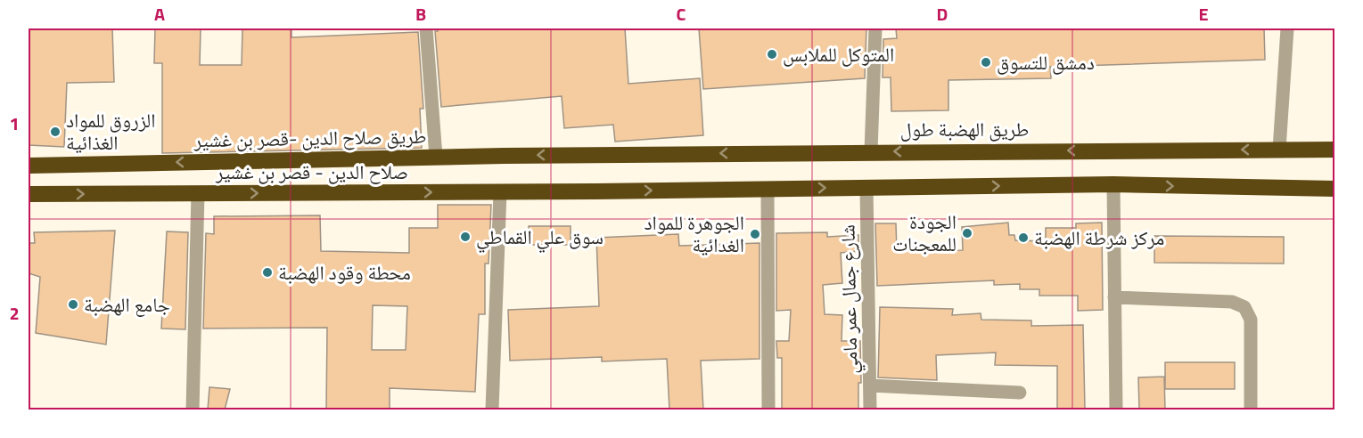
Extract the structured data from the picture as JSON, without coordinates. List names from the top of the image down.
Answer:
{
  "streets": {
    "highway": ["طريق الهضبة طول", "طريق صلاح الدين -قصر بن غشير", "صلاح الدين - قصر بن غشير"],
    "street": ["شارع جمال عمر مامي"]
  },
  "crossings": [
    ["طريق الهضبة طول", "طريق صلاح الدين -قصر بن غشير"]
  ],
  "one_way": ["طريق صلاح الدين -قصر بن غشير", "صلاح الدين - قصر بن غشير"],
  "places": [
    "المتوكل للملابس",
    "دمشق للتسوق",
    "الزروق للمواد الغذائية",
    "الجودة للمعجنات",
    "الجوهرة للمواد الغدائية",
    "سوق علي القماطي",
    "مركز شرطة الهضبة",
    "محطة وقود الهضبة",
    "جامع الهضبة"
  ],
  "grid": {
    "columns": [
      "A",
      "B",
      "C",
      "D",
      "E"
    ],
    "rows": ["1", "2"]
  }
}
